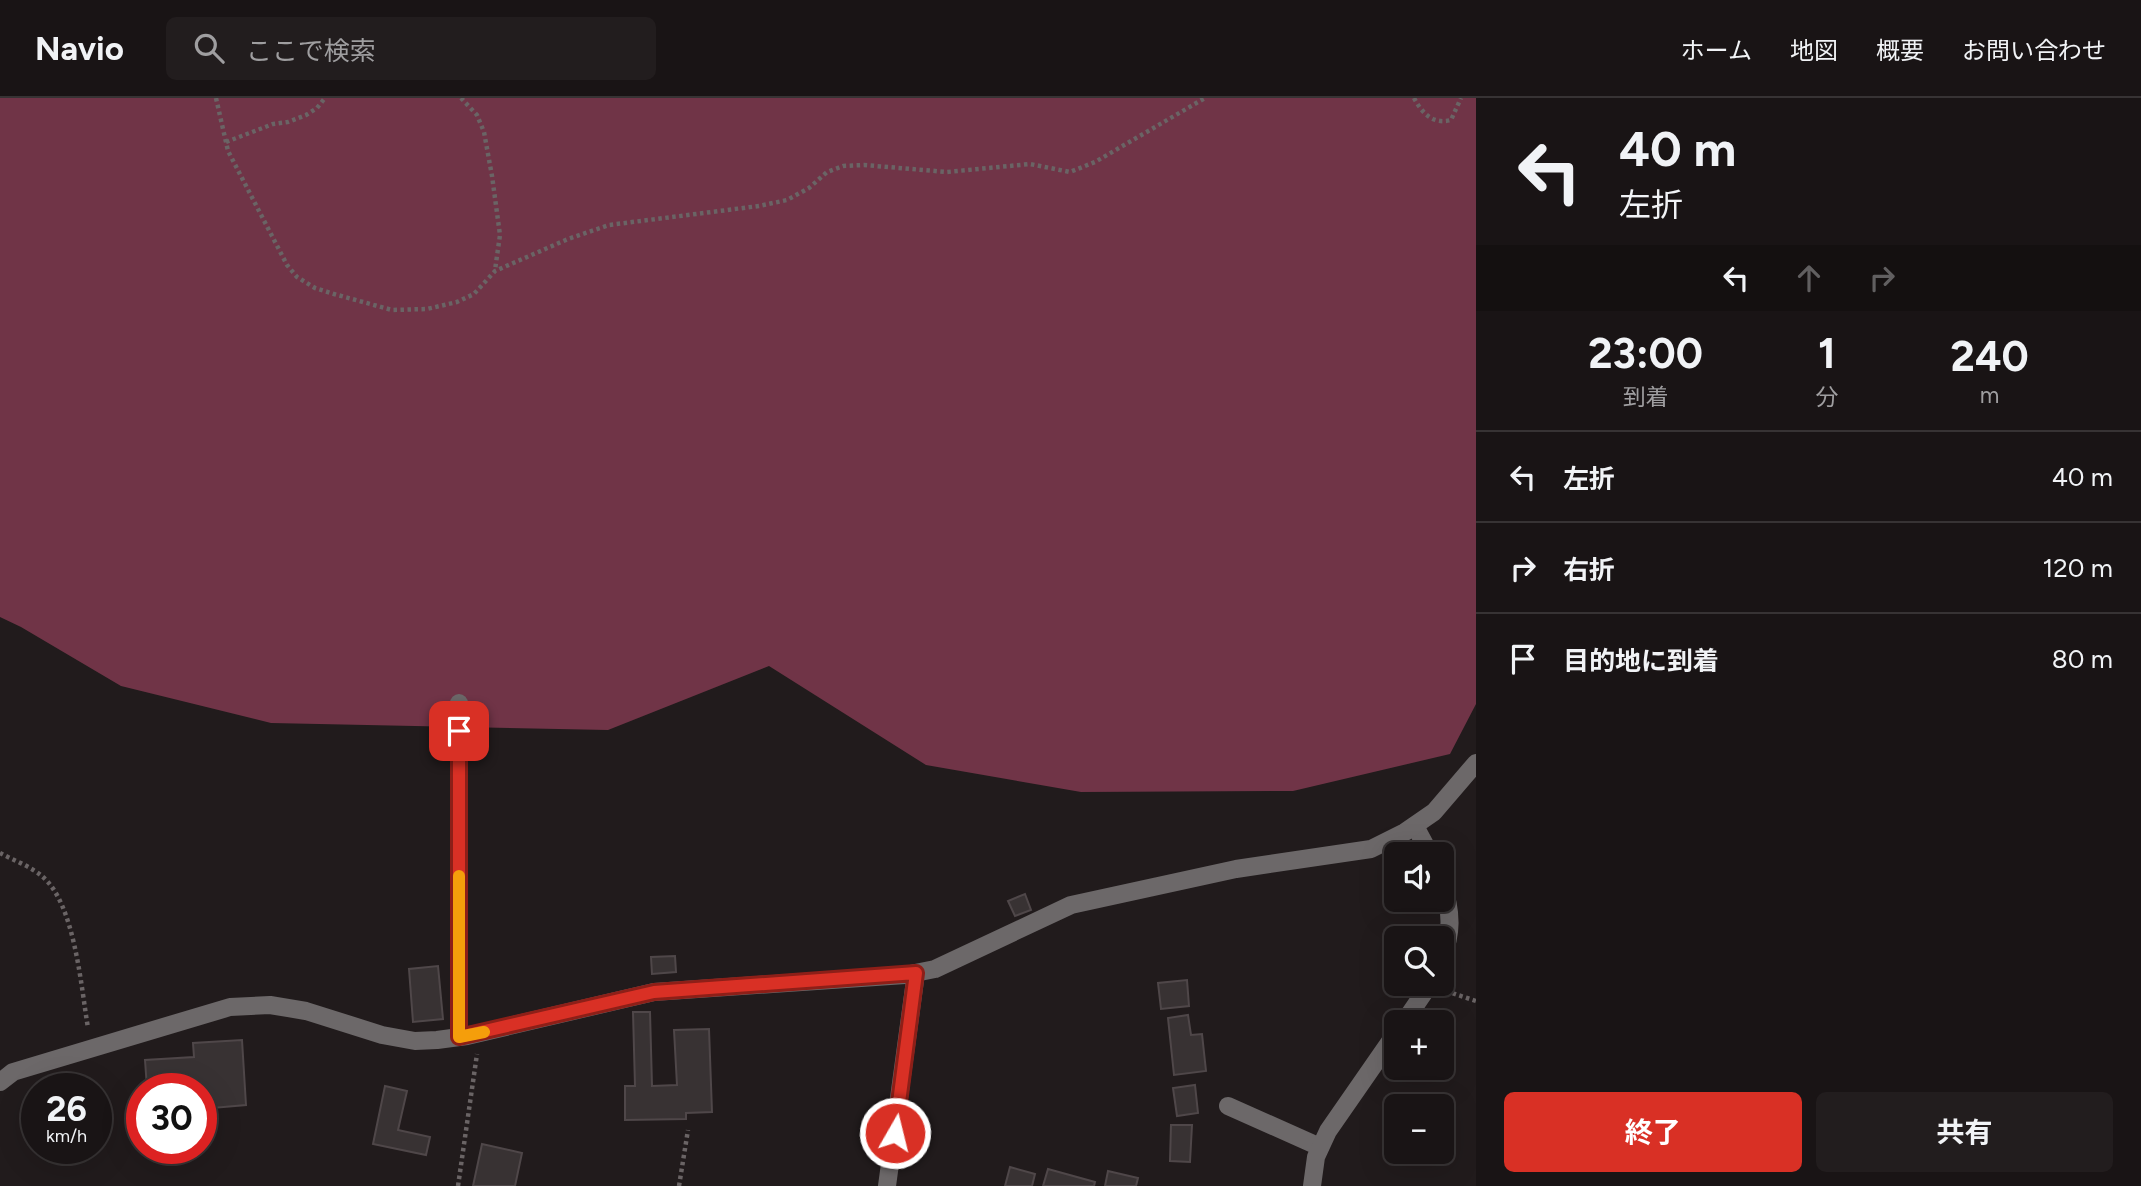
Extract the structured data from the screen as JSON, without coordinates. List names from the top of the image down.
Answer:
{
  "page": {
    "header": "Navio",
    "search": "ここで検索",
    "nav": [
      "ホーム",
      "地図",
      "概要",
      "お問い合わせ"
    ],
    "turn": ["40 m", "左折"],
    "eta": [
      "23:00",
      "到着",
      "1",
      "分",
      "240",
      "m"
    ],
    "list": [
      {
        "name": "左折",
        "value": "40 m"
      },
      {
        "name": "右折",
        "value": "120 m"
      },
      {
        "name": "目的地に到着",
        "value": "80 m"
      }
    ],
    "map_buttons": ["+", "−"],
    "speed": "26 km/h",
    "limit": "30",
    "buttons": ["終了", "共有"]
  }
}
